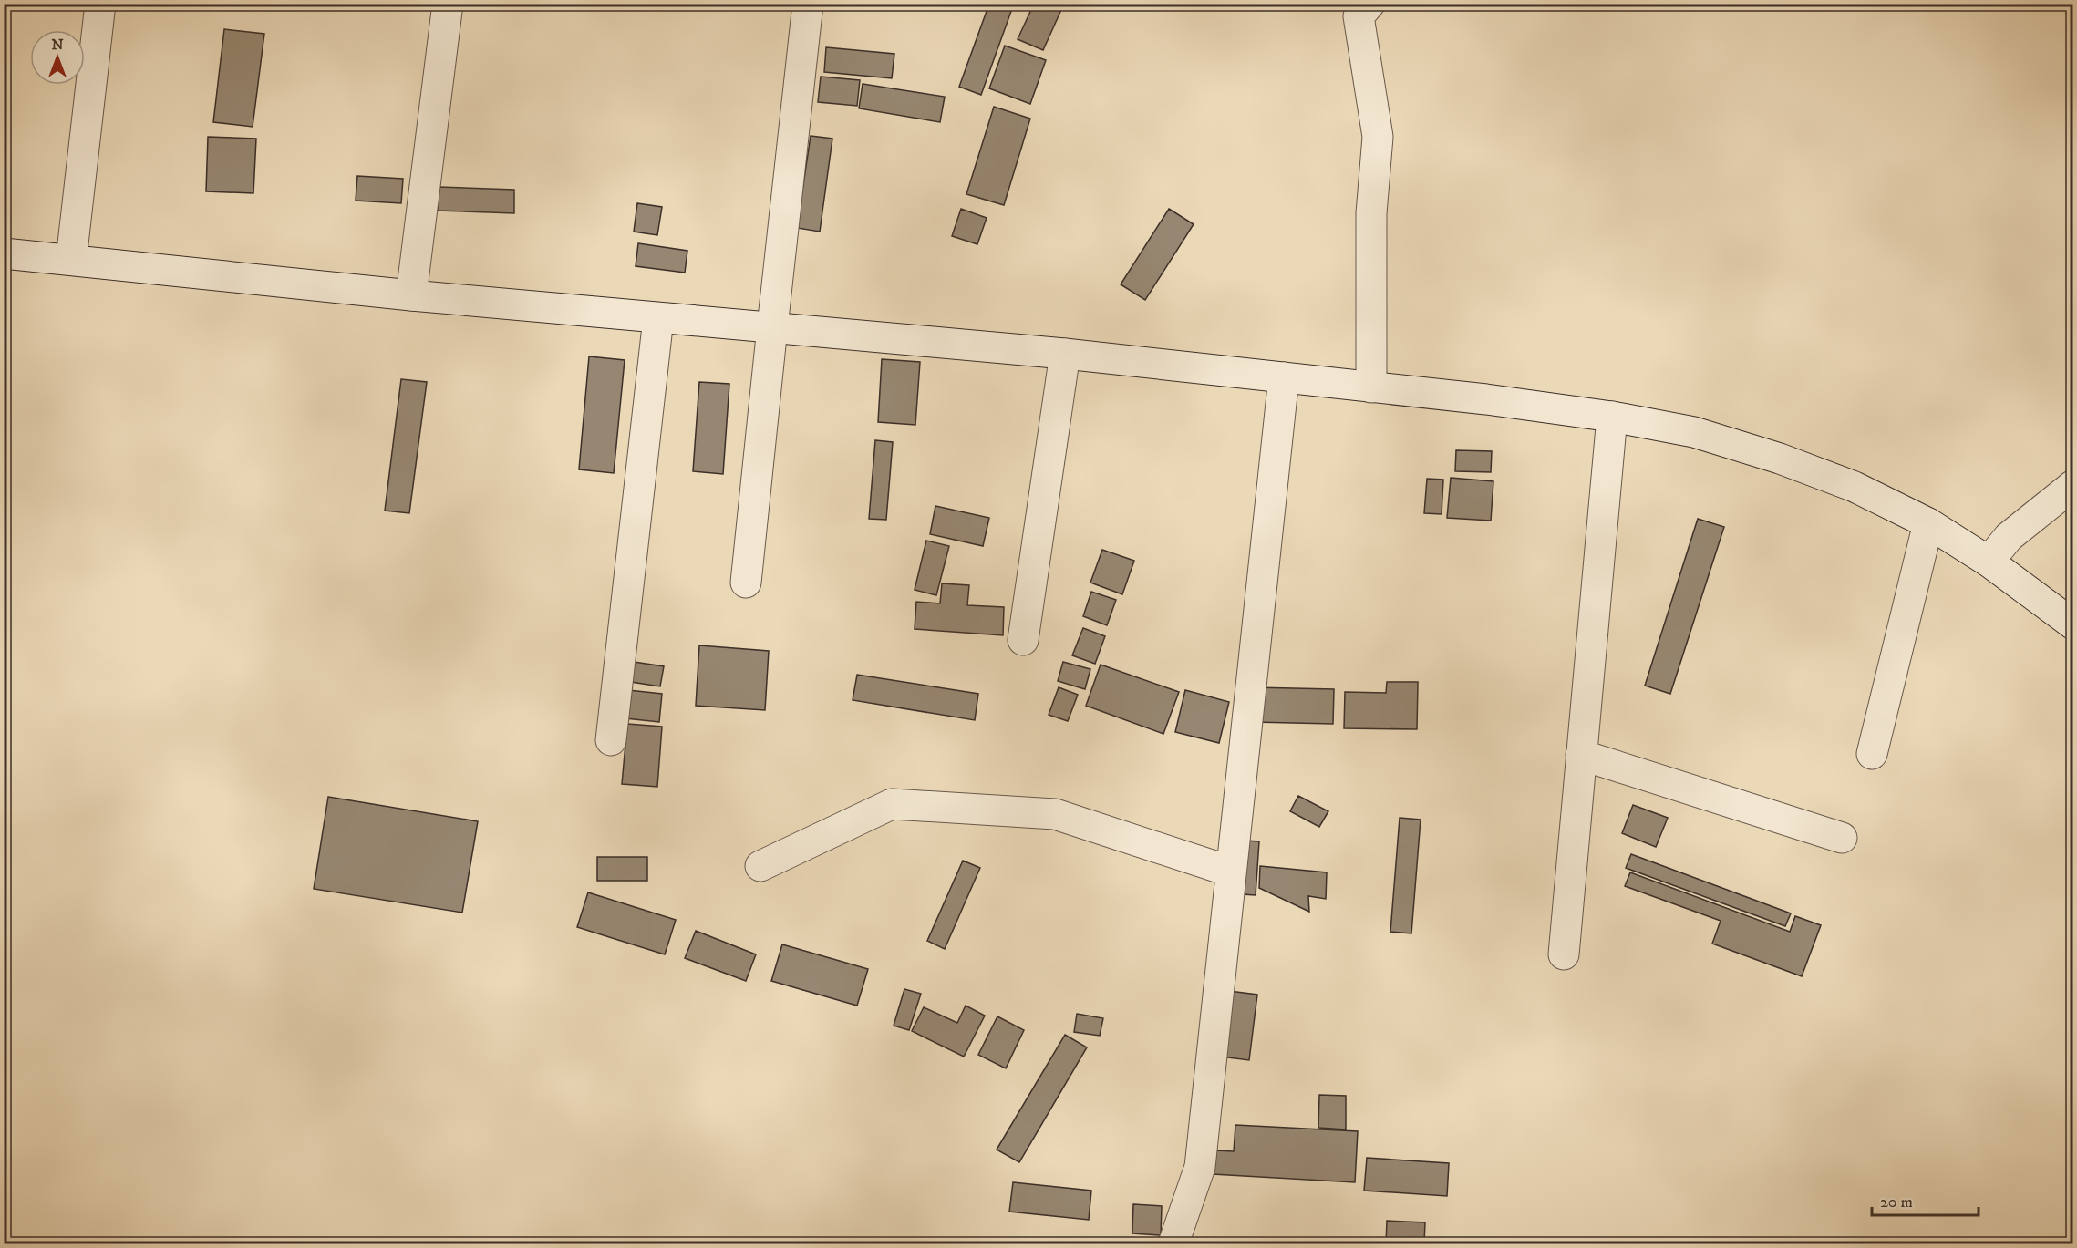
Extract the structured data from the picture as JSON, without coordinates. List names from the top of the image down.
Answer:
{
  "scale_bar": "20 m",
  "north": "top"
}
